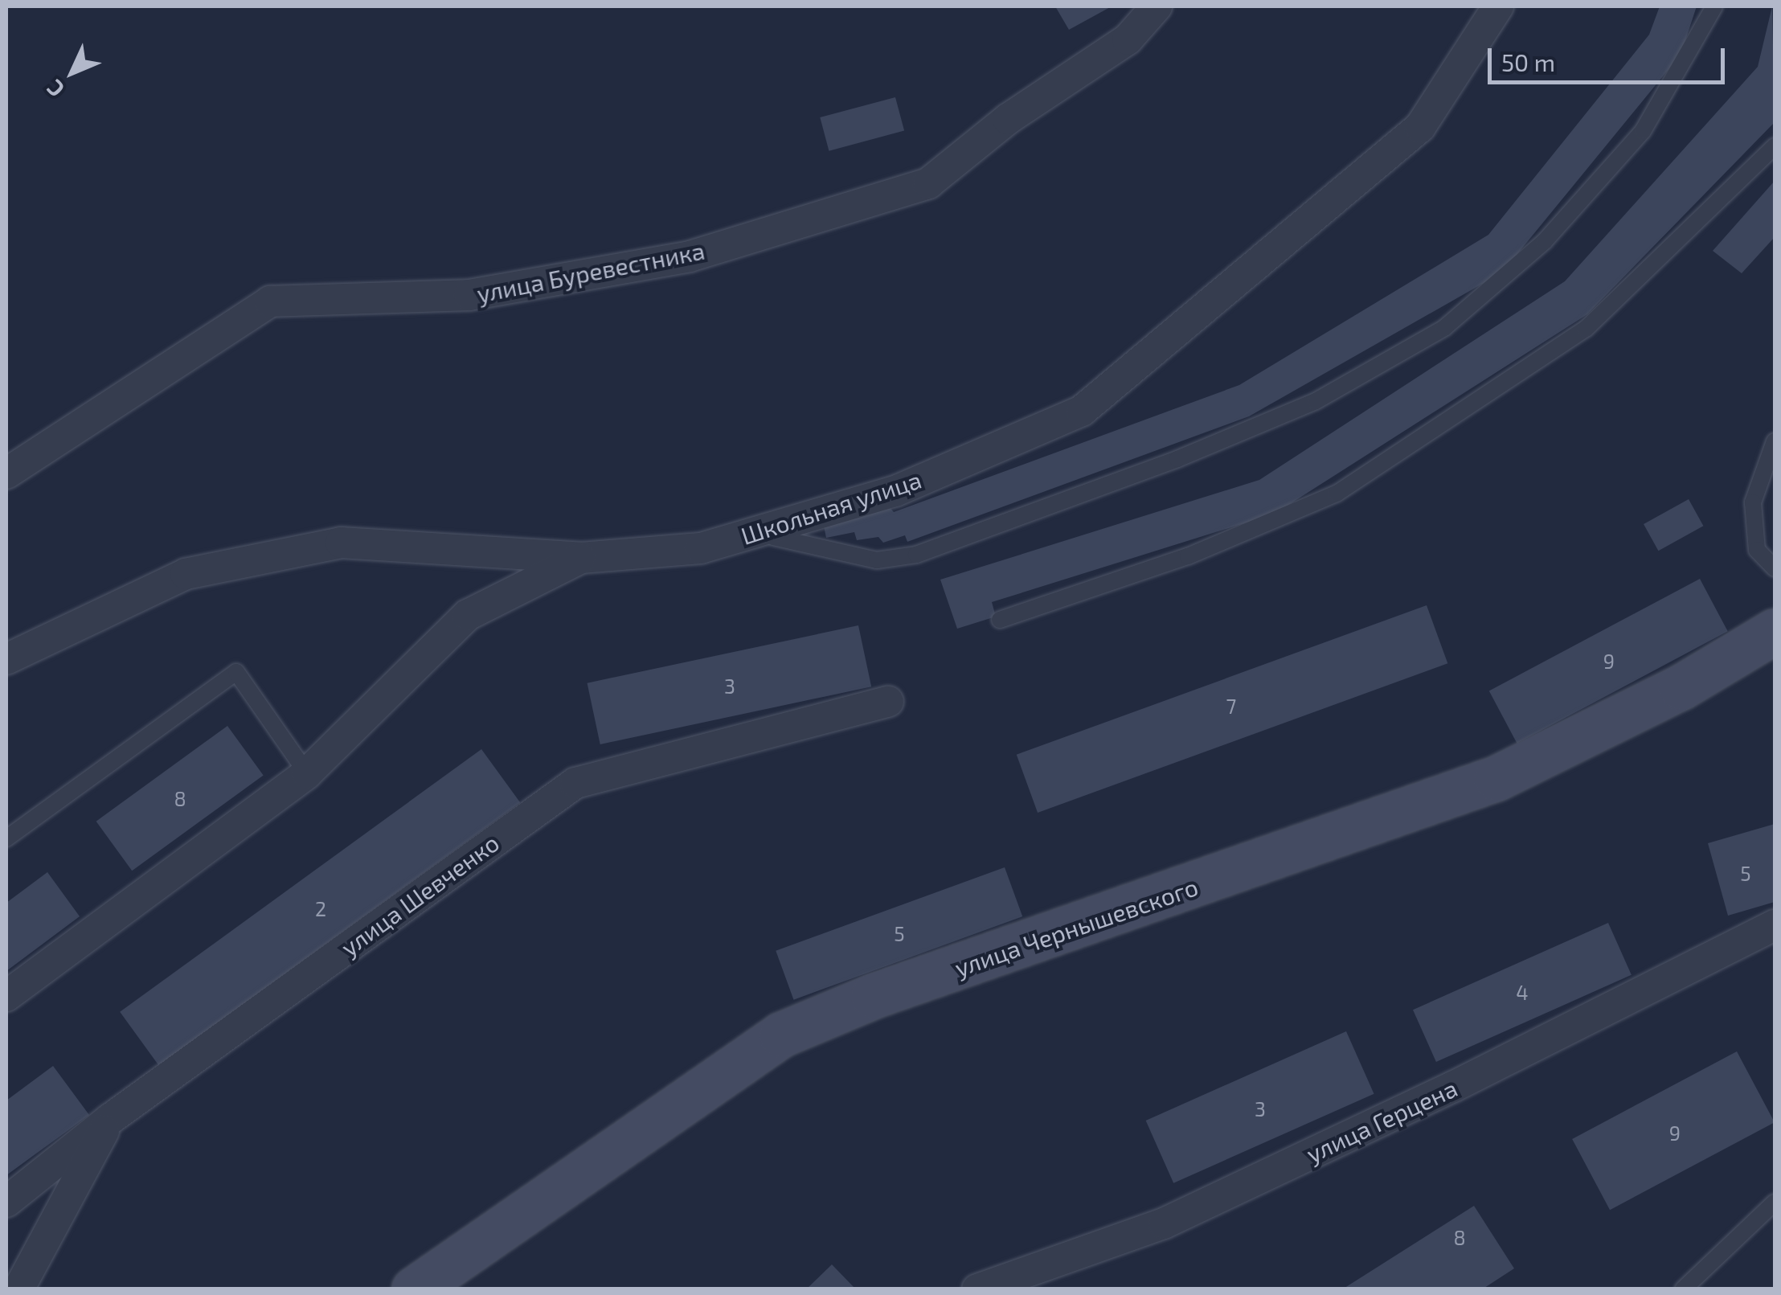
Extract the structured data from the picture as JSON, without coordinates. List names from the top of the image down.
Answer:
{
  "streets": {
    "main road": ["улица Чернышевского"],
    "street": [
      "улица Буревестника",
      "Школьная улица",
      "улица Шевченко",
      "улица Герцена"
    ]
  },
  "house_numbers": [
    "9",
    "3",
    "7",
    "8",
    "5",
    "2",
    "5",
    "4",
    "3",
    "9",
    "8"
  ],
  "scale_bar": "50 m",
  "north": "bottom left"
}
